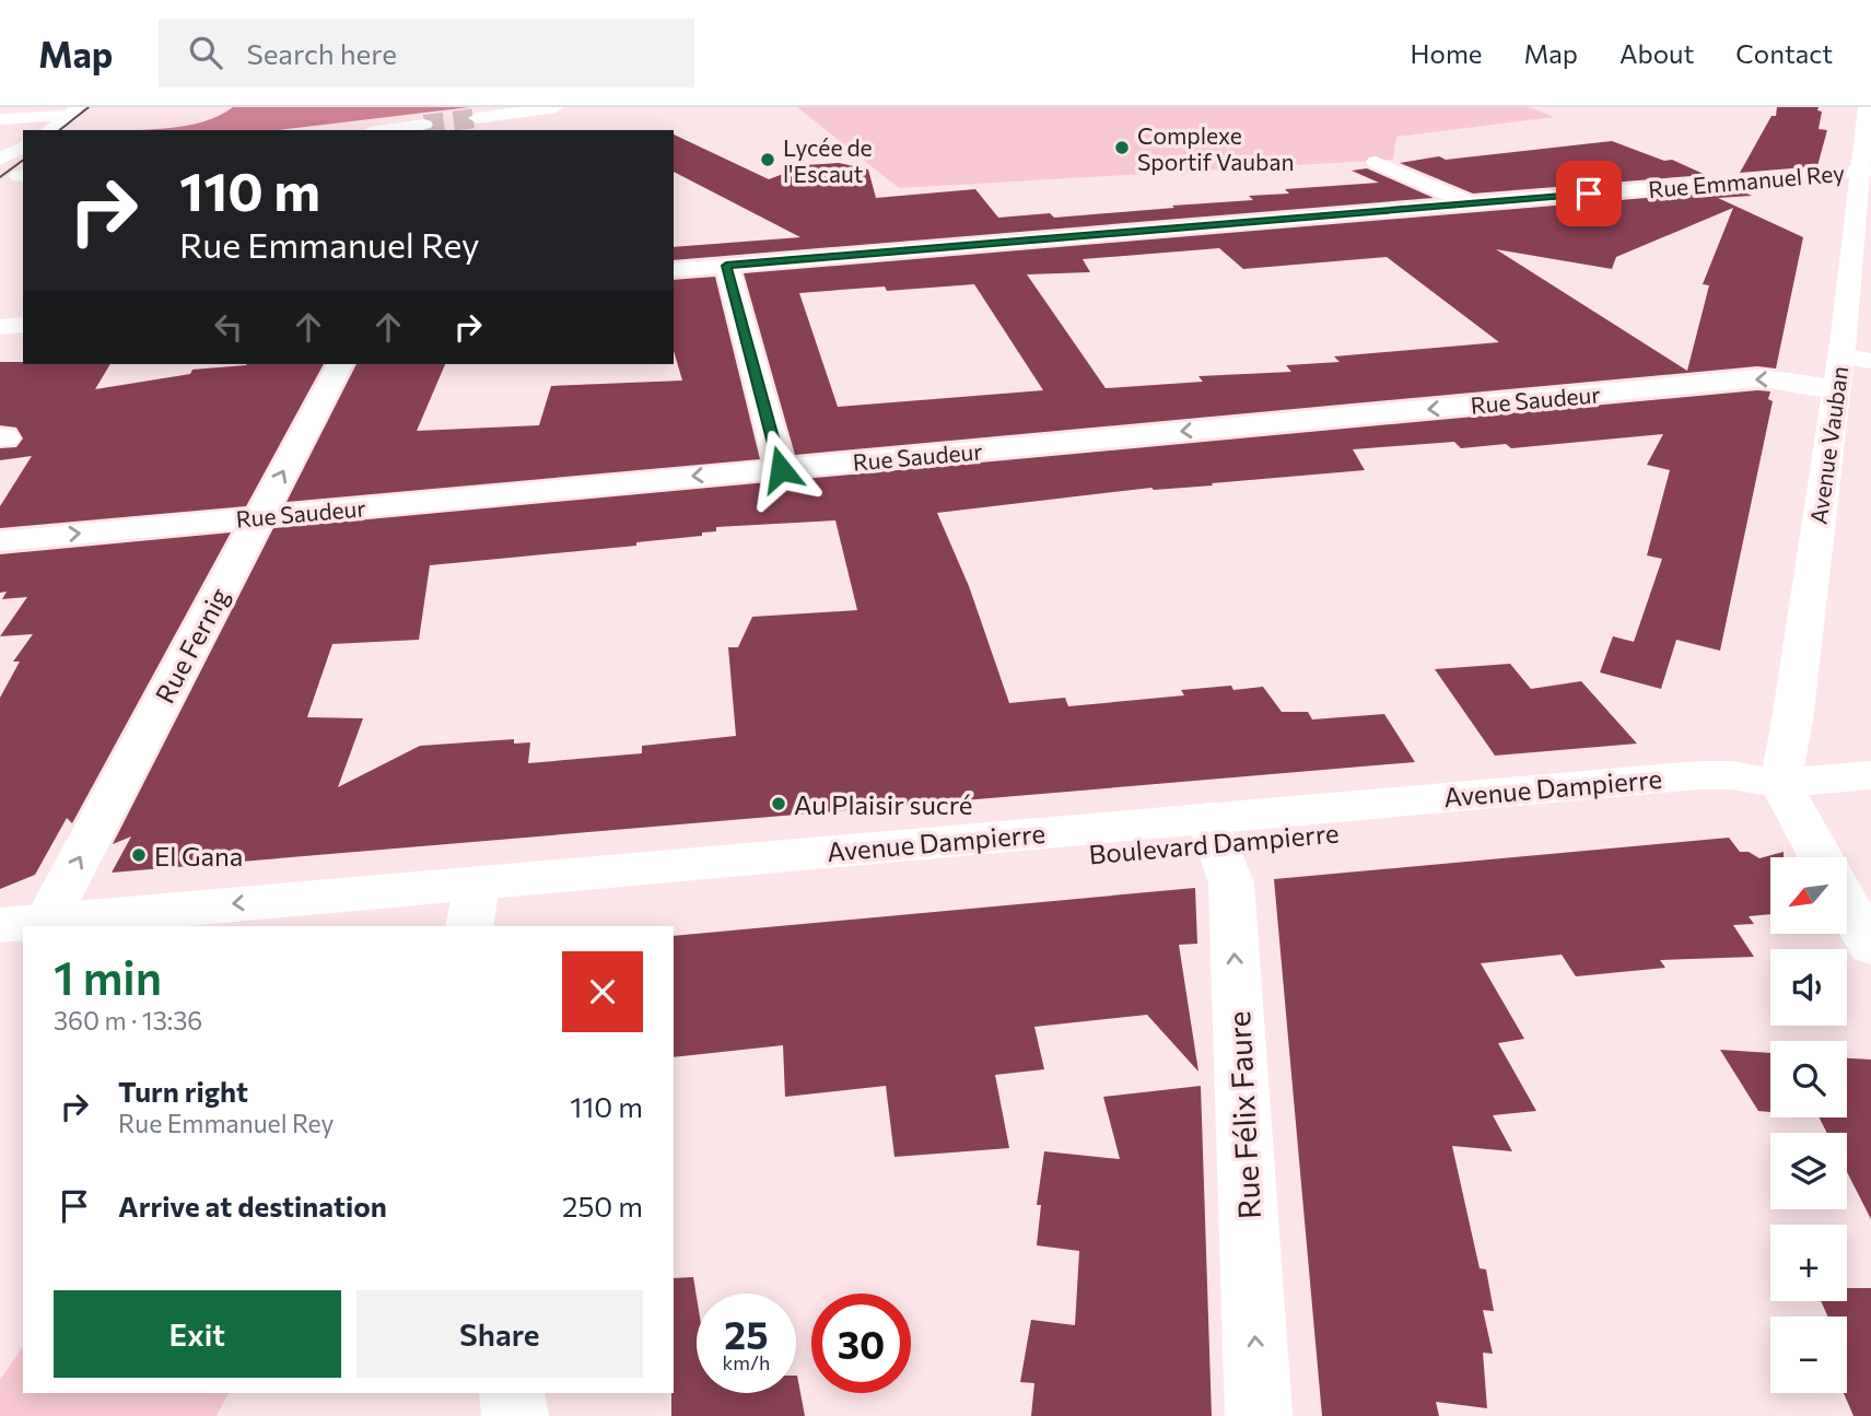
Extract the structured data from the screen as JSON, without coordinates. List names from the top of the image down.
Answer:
{
  "streets": {
    "street": [
      "Rue Emmanuel Rey",
      "Rue Saudeur",
      "Avenue Vauban",
      "Rue Fernig",
      "Boulevard Dampierre",
      "Rue Félix Faure"
    ]
  },
  "crossings": [
    ["Rue Emmanuel Rey", "Avenue Vauban"],
    ["Rue Saudeur", "Avenue Vauban"],
    ["Rue Saudeur", "Rue Fernig"],
    ["Avenue Vauban", "Boulevard Dampierre"],
    ["Boulevard Dampierre", "Rue Félix Faure"]
  ],
  "one_way": ["Rue Fernig", "Rue Félix Faure"],
  "places": [
    "Complexe Sportif Vauban",
    "Lycée de l'Escaut",
    "Au Plaisir sucré",
    "El Gana"
  ],
  "north": "bottom left",
  "page": {
    "header": "Map",
    "search": "Search here",
    "nav": [
      "Home",
      "Map",
      "About",
      "Contact"
    ],
    "turn": ["110 m", "Rue Emmanuel Rey"],
    "map_buttons": ["+", "−"],
    "heading": ["1 min", "360 m · 13:36"],
    "list": [
      {
        "name": "Turn right",
        "note": "Rue Emmanuel Rey",
        "value": "110 m"
      },
      {
        "name": "Arrive at destination",
        "value": "250 m"
      }
    ],
    "buttons": ["Exit", "Share"],
    "speed": "25 km/h",
    "limit": "30"
  }
}
